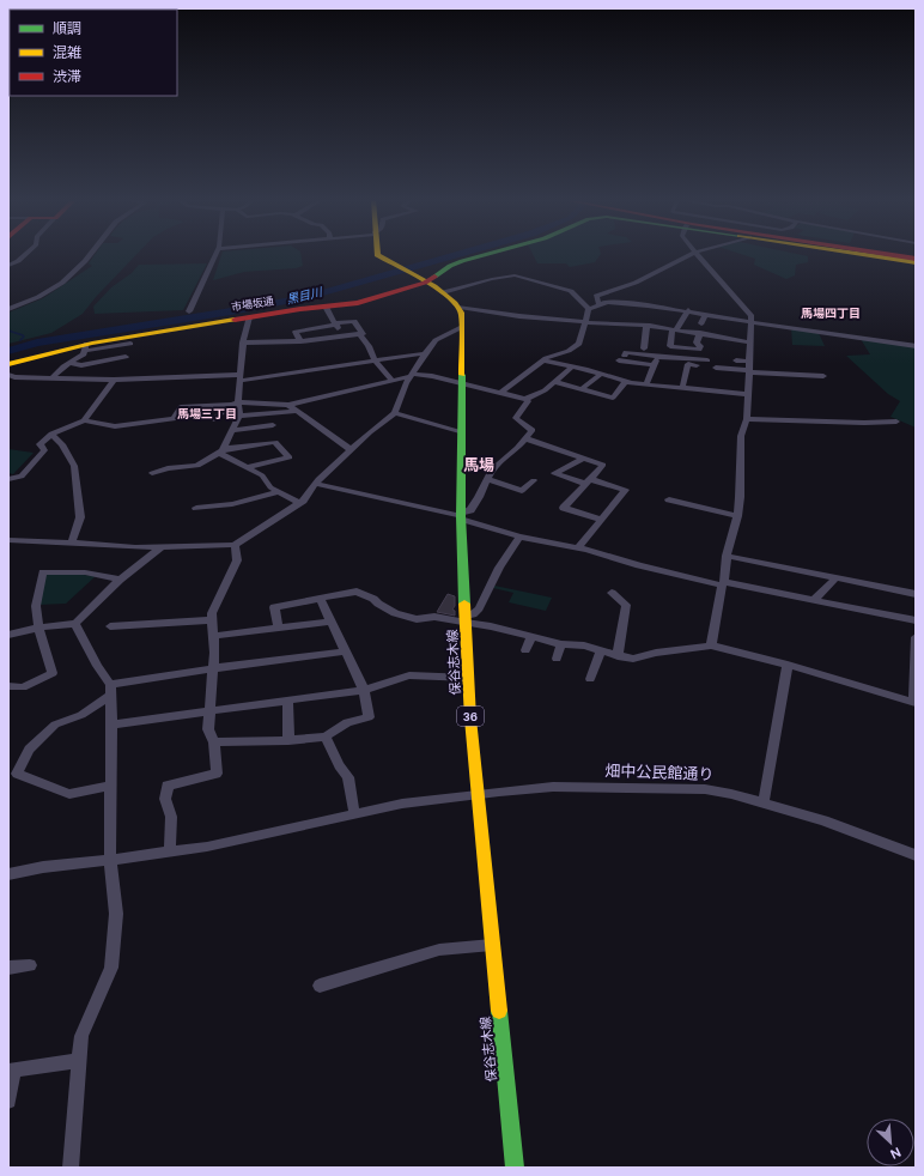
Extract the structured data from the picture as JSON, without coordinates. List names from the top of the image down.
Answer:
{
  "streets": {
    "main road": ["市場坂通", "保谷志木線", "36"],
    "street": ["畑中公民館通り"]
  },
  "crossings": [
    ["保谷志木線", "畑中公民館通り"]
  ],
  "districts": ["馬場四丁目", "馬場三丁目", "馬場"],
  "water": ["黒目川"],
  "legend": ["順調", "混雑", "渋滞"],
  "north": "bottom right"
}
